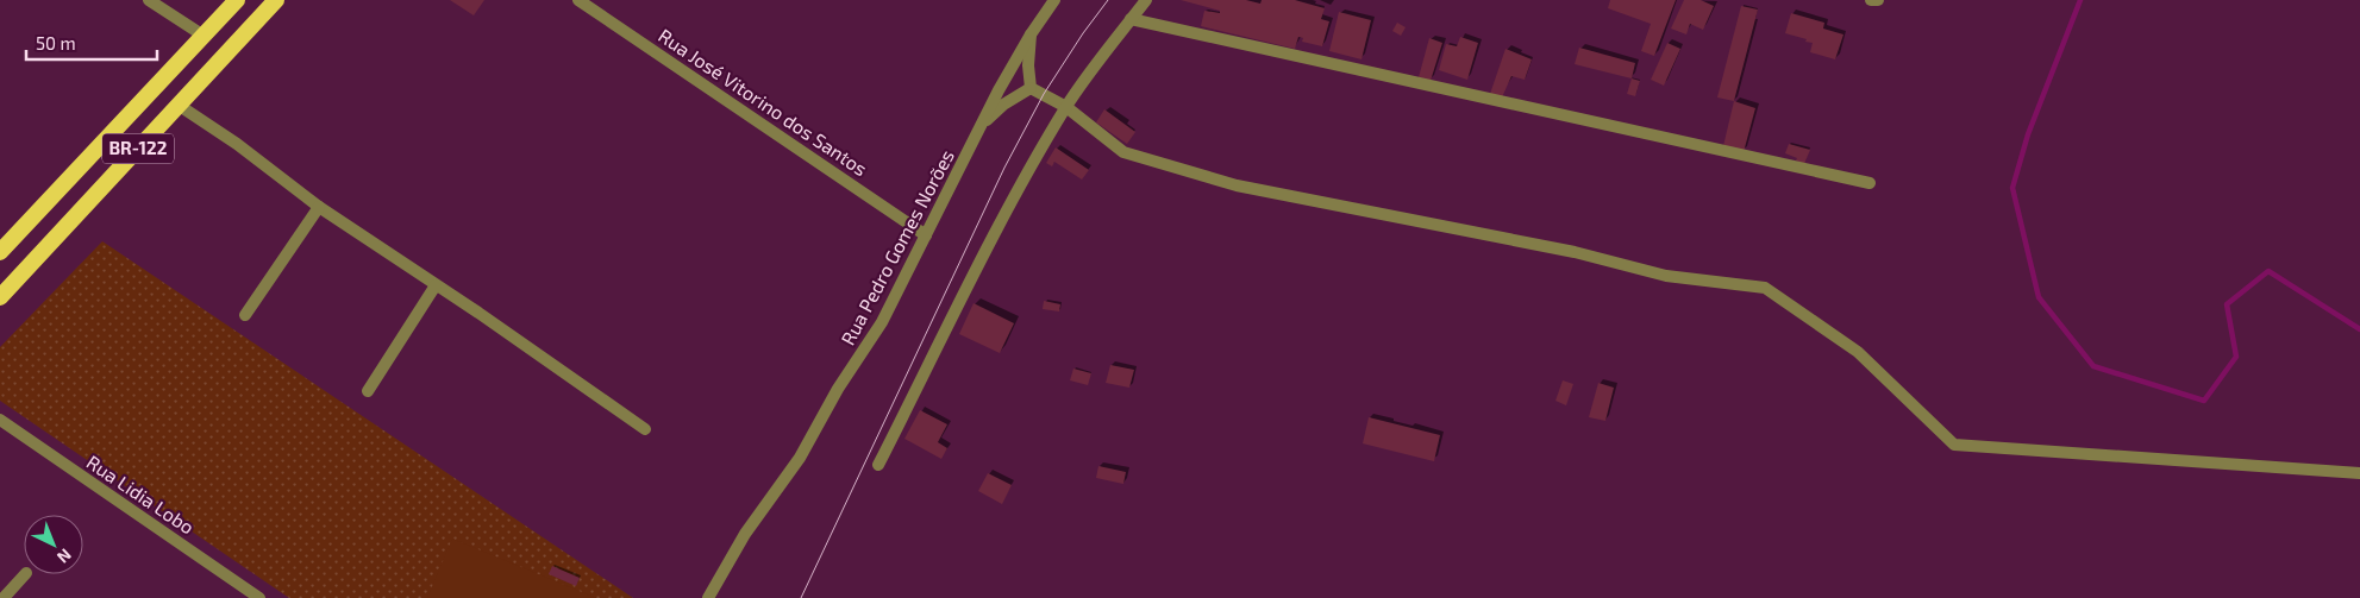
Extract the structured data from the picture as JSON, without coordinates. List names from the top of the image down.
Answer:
{
  "streets": {
    "highway": ["BR-122"],
    "street": ["Rua José Vitorino dos Santos", "Rua Pedro Gomes Norões", "Rua Lidia Lobo"]
  },
  "crossings": [
    ["Rua José Vitorino dos Santos", "Rua Pedro Gomes Norões"]
  ],
  "scale_bar": "50 m",
  "north": "bottom right"
}
